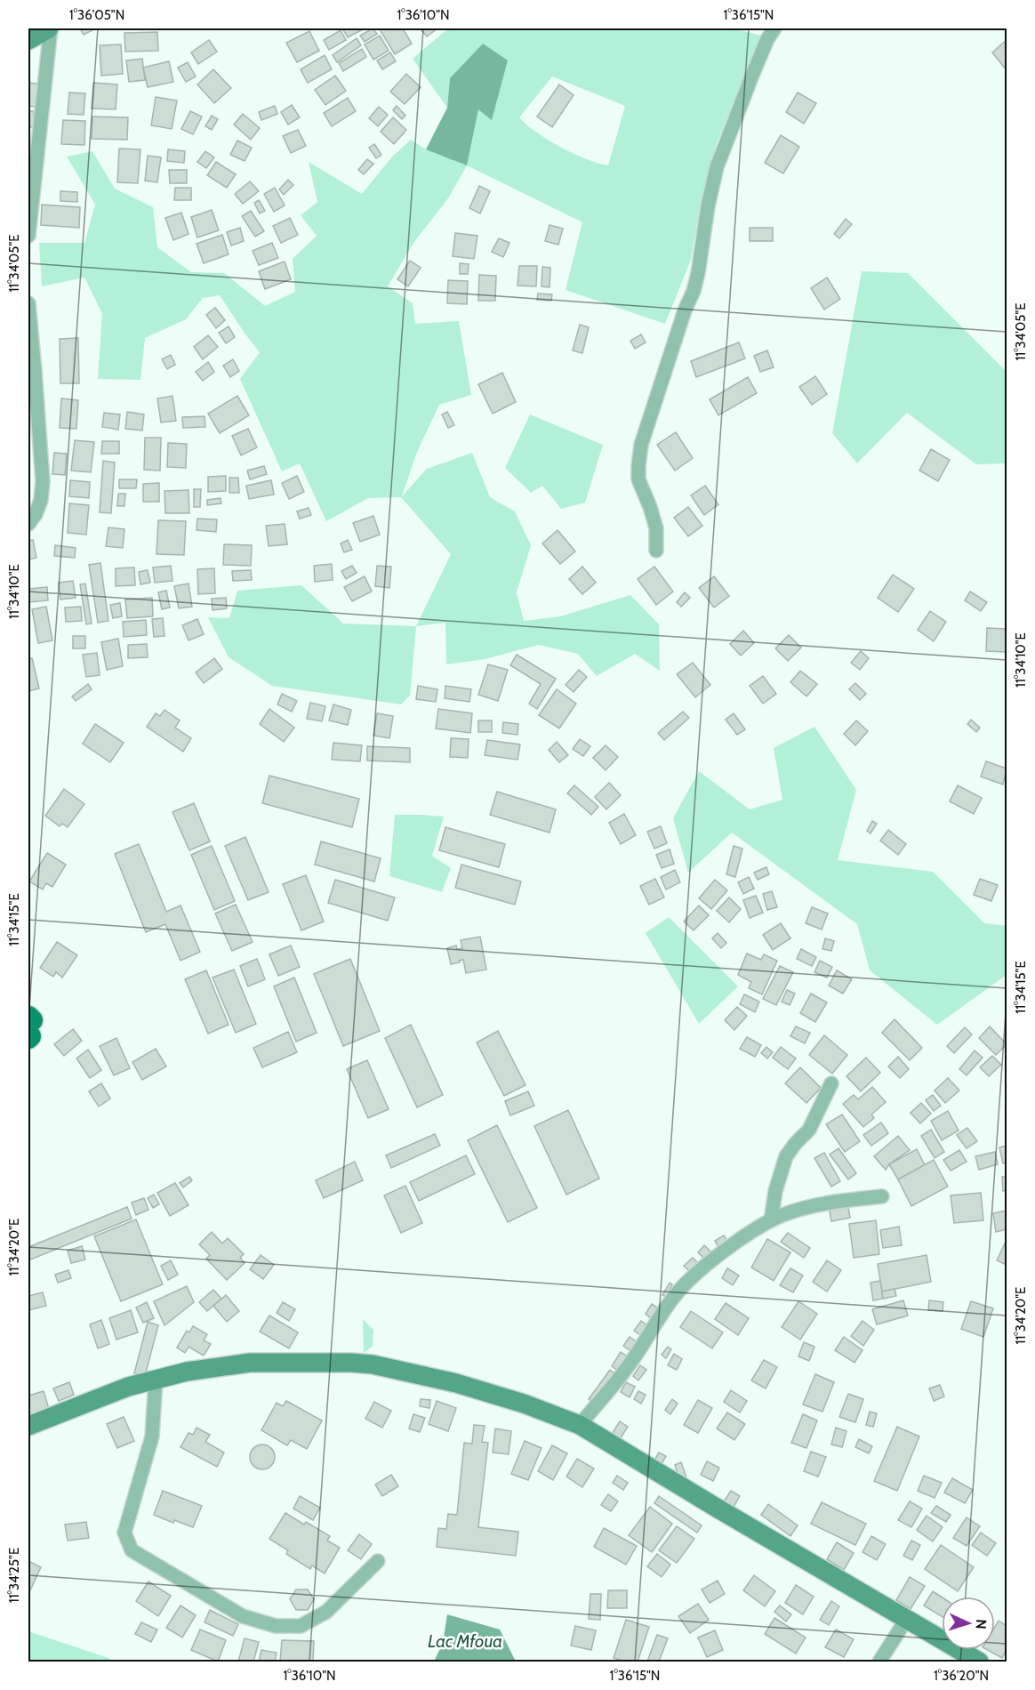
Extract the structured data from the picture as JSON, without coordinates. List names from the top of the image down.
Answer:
{
  "water": ["Lac Mfoua"],
  "north": "right",
  "coordinates": [
    "1°36'05\"N",
    "1°36'10\"N",
    "1°36'15\"N",
    "11°34'05\"E",
    "11°34'10\"E",
    "11°34'15\"E",
    "11°34'20\"E",
    "11°34'25\"E",
    "1°36'20\"N"
  ]
}
